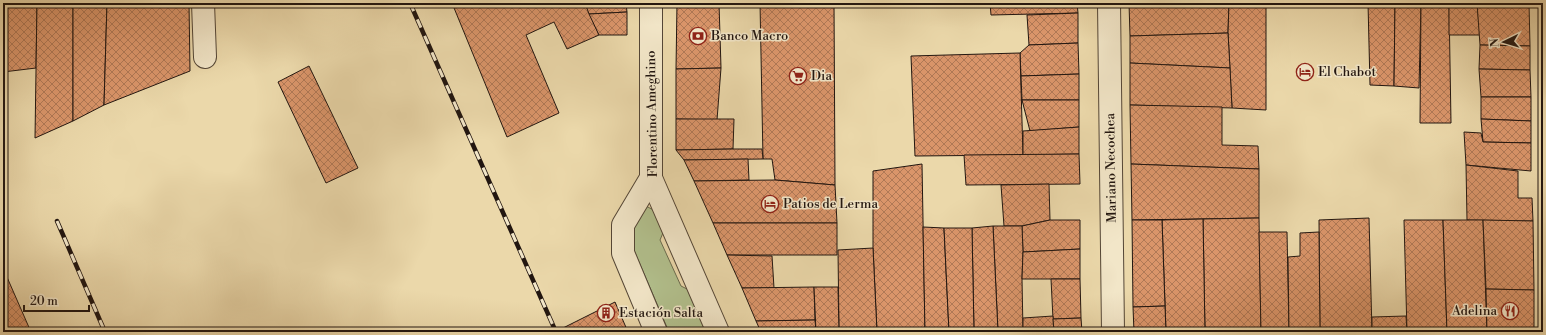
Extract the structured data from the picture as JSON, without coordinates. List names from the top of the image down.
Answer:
{
  "streets": {
    "street": ["Florentino Ameghino", "Mariano Necochea"]
  },
  "places": {
    "bank": ["Banco Macro"],
    "hotel": ["El Chabot", "Patios de Lerma"],
    "supermarket": ["Dia"],
    "restaurant": ["Adelina"],
    "building": ["Estación Salta"]
  },
  "scale_bar": "20 m",
  "north": "left"
}
